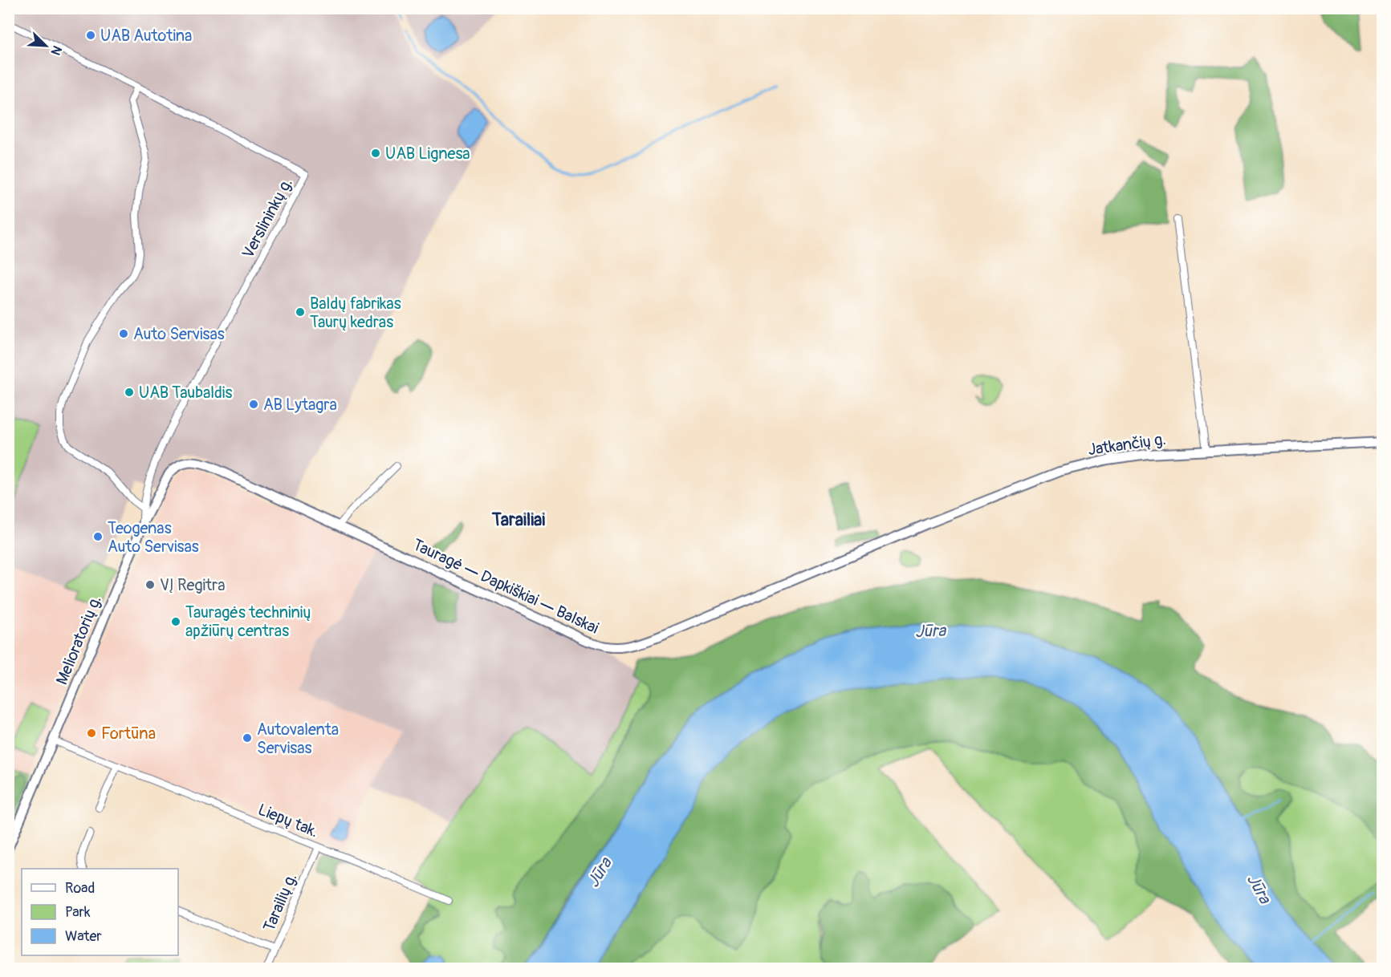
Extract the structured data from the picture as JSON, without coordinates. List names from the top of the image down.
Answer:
{
  "streets": {
    "main road": ["Jatkančių g.", "Tauragė — Dapkiškiai — Balskai", "Melioratorių g."],
    "street": ["Verslininkų g.", "Liepų tak.", "Tarailių g."]
  },
  "crossings": [
    ["Verslininkų g.", "Melioratorių g."],
    ["Jatkančių g.", "Tauragė — Dapkiškiai — Balskai"],
    ["Tauragė — Dapkiškiai — Balskai", "Melioratorių g."],
    ["Melioratorių g.", "Liepų tak."],
    ["Liepų tak.", "Tarailių g."]
  ],
  "districts": ["Tarailiai"],
  "water": ["Jūra"],
  "places": [
    "UAB Autotina",
    "UAB Lignesa",
    "Baldų fabrikas Taurų kedras",
    "Auto Servisas",
    "UAB Taubaldis",
    "AB Lytagra",
    "Teogenas Auto Servisas",
    "VĮ Regitra",
    "Tauragės techninių apžiūrų centras",
    "Fortūna",
    "Autovalenta Servisas"
  ],
  "legend": ["Road", "Park", "Water"],
  "north": "bottom right"
}
